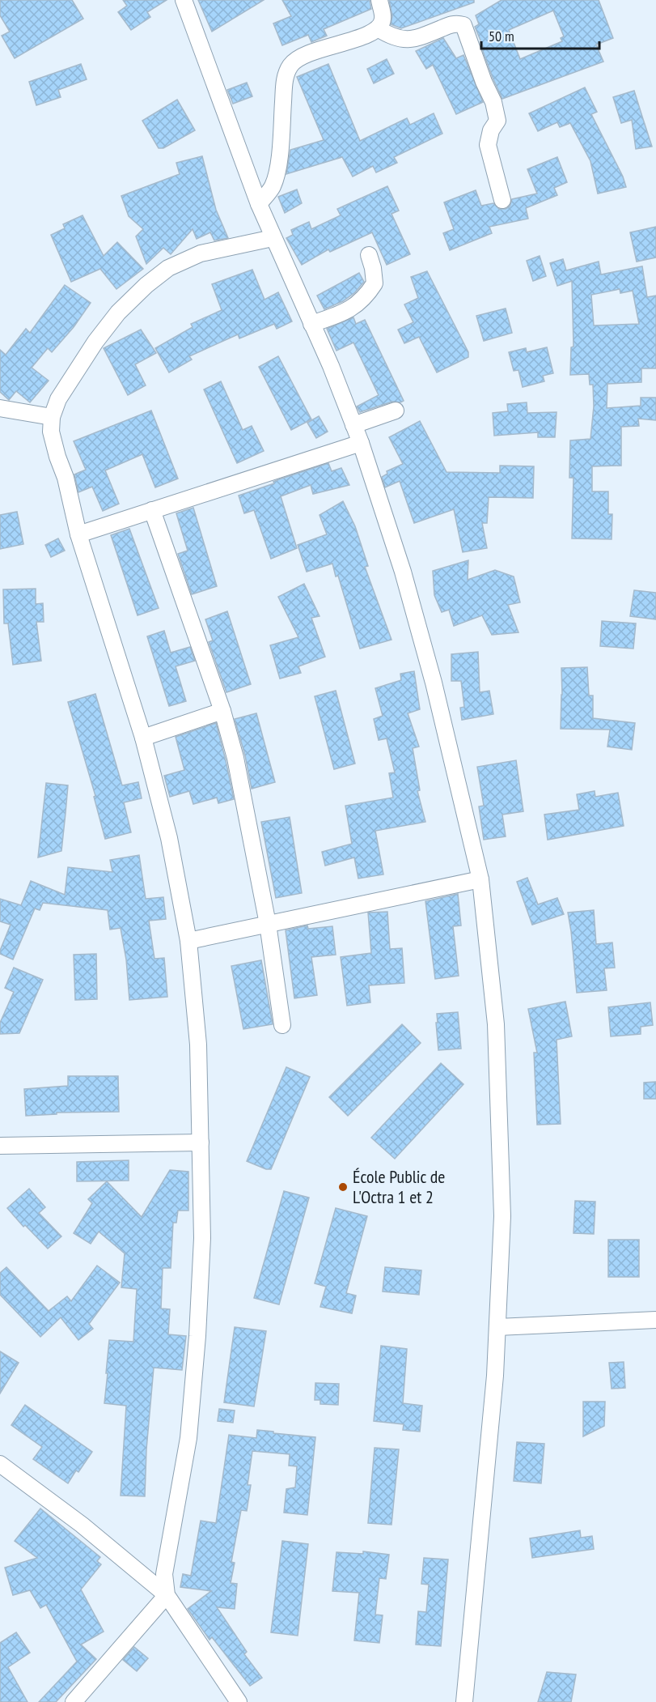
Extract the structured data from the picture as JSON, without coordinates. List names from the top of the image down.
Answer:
{
  "places": ["École Public de L'Octra 1 et 2"],
  "scale_bar": "50 m"
}
